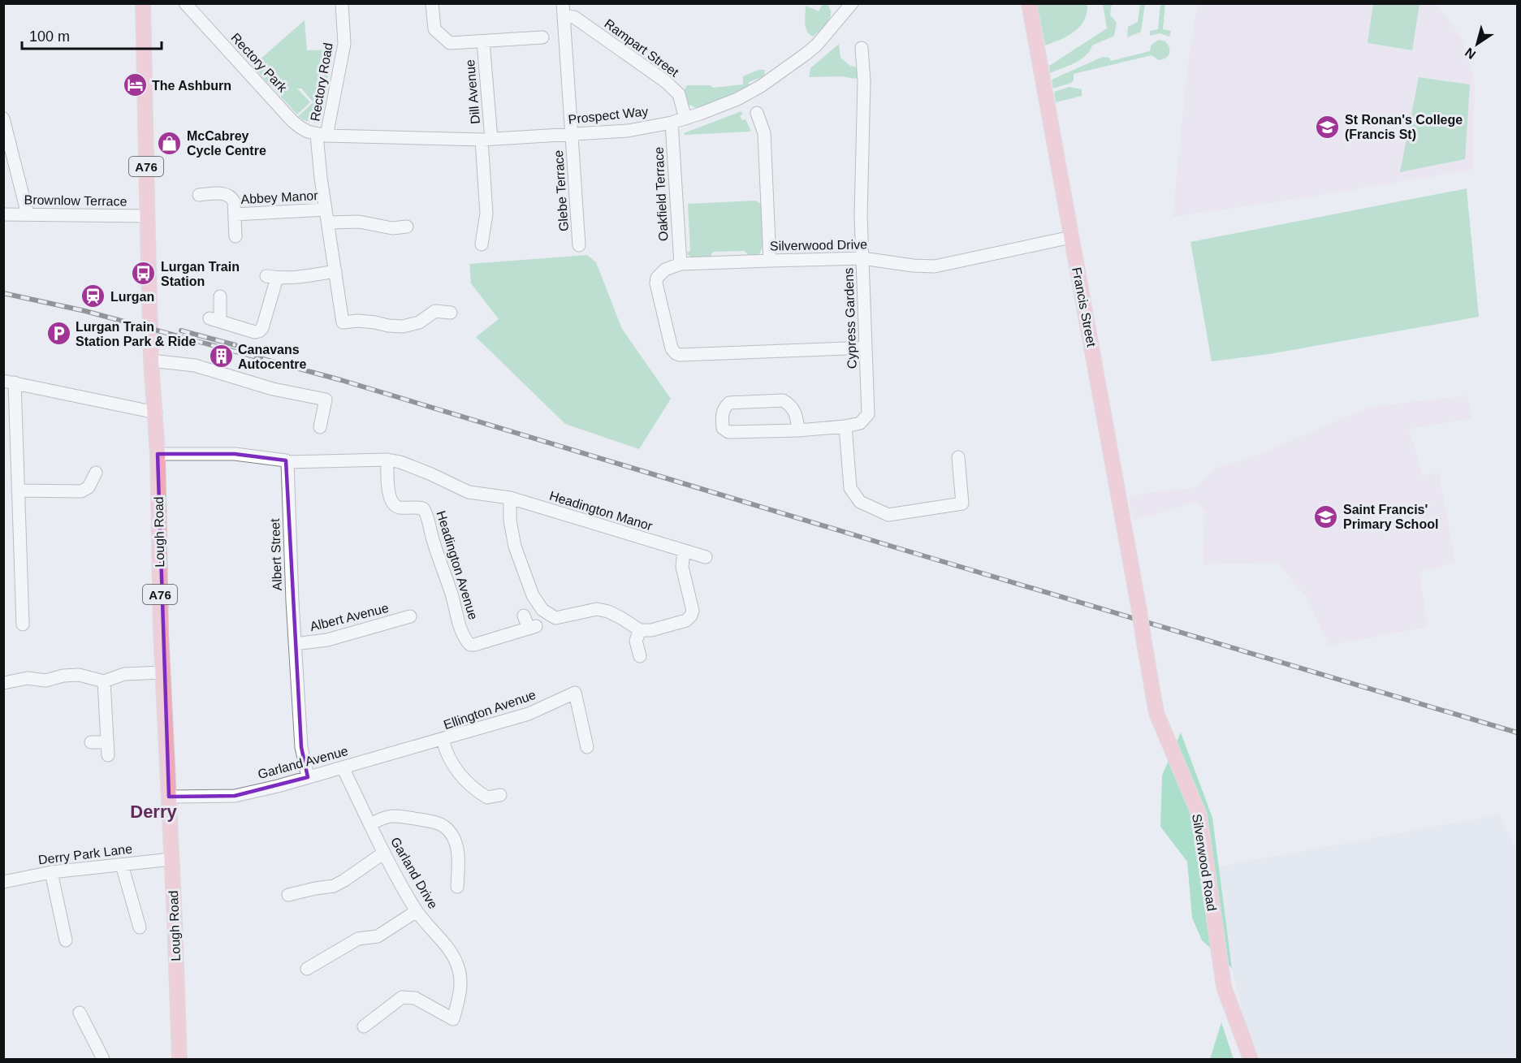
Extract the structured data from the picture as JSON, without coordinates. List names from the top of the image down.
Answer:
{
  "streets": {
    "main road": [
      "A76",
      "Francis Street",
      "Lough Road",
      "Silverwood Road"
    ],
    "street": [
      "Rampart Street",
      "Rectory Park",
      "Rectory Road",
      "Dill Avenue",
      "Prospect Way",
      "Glebe Terrace",
      "Oakfield Terrace",
      "Abbey Manor",
      "Brownlow Terrace",
      "Silverwood Drive",
      "Cypress Gardens",
      "Headington Manor",
      "Albert Street",
      "Headington Avenue",
      "Albert Avenue",
      "Ellington Avenue",
      "Garland Avenue",
      "Derry Park Lane",
      "Garland Drive"
    ]
  },
  "crossings": [
    ["Rampart Street", "Prospect Way"],
    ["Rampart Street", "Glebe Terrace"],
    ["Rectory Park", "Rectory Road"],
    ["Rectory Park", "Prospect Way"],
    ["Rectory Road", "Prospect Way"],
    ["Dill Avenue", "Prospect Way"],
    ["Prospect Way", "Glebe Terrace"],
    ["Prospect Way", "Oakfield Terrace"],
    ["Oakfield Terrace", "Silverwood Drive"],
    ["Brownlow Terrace", "Lough Road"],
    ["Silverwood Drive", "Francis Street"],
    ["Silverwood Drive", "Cypress Gardens"],
    ["Francis Street", "Silverwood Road"],
    ["Headington Manor", "Albert Street"],
    ["Headington Manor", "Headington Avenue"],
    ["Lough Road", "Garland Avenue"],
    ["Lough Road", "Derry Park Lane"],
    ["Albert Street", "Albert Avenue"],
    ["Albert Street", "Garland Avenue"],
    ["Ellington Avenue", "Garland Avenue"],
    ["Garland Avenue", "Garland Drive"]
  ],
  "districts": ["Derry"],
  "places": {
    "hotel": ["The Ashburn"],
    "school or university": ["St Ronan's College (Francis St)", "Saint Francis' Primary School"],
    "shop": ["McCabrey Cycle Centre"],
    "bus stop": ["Lurgan Train Station"],
    "station": ["Lurgan"],
    "parking": ["Lurgan Train Station Park & Ride"],
    "building": ["Canavans Autocentre"]
  },
  "scale_bar": "100 m",
  "north": "bottom left"
}
